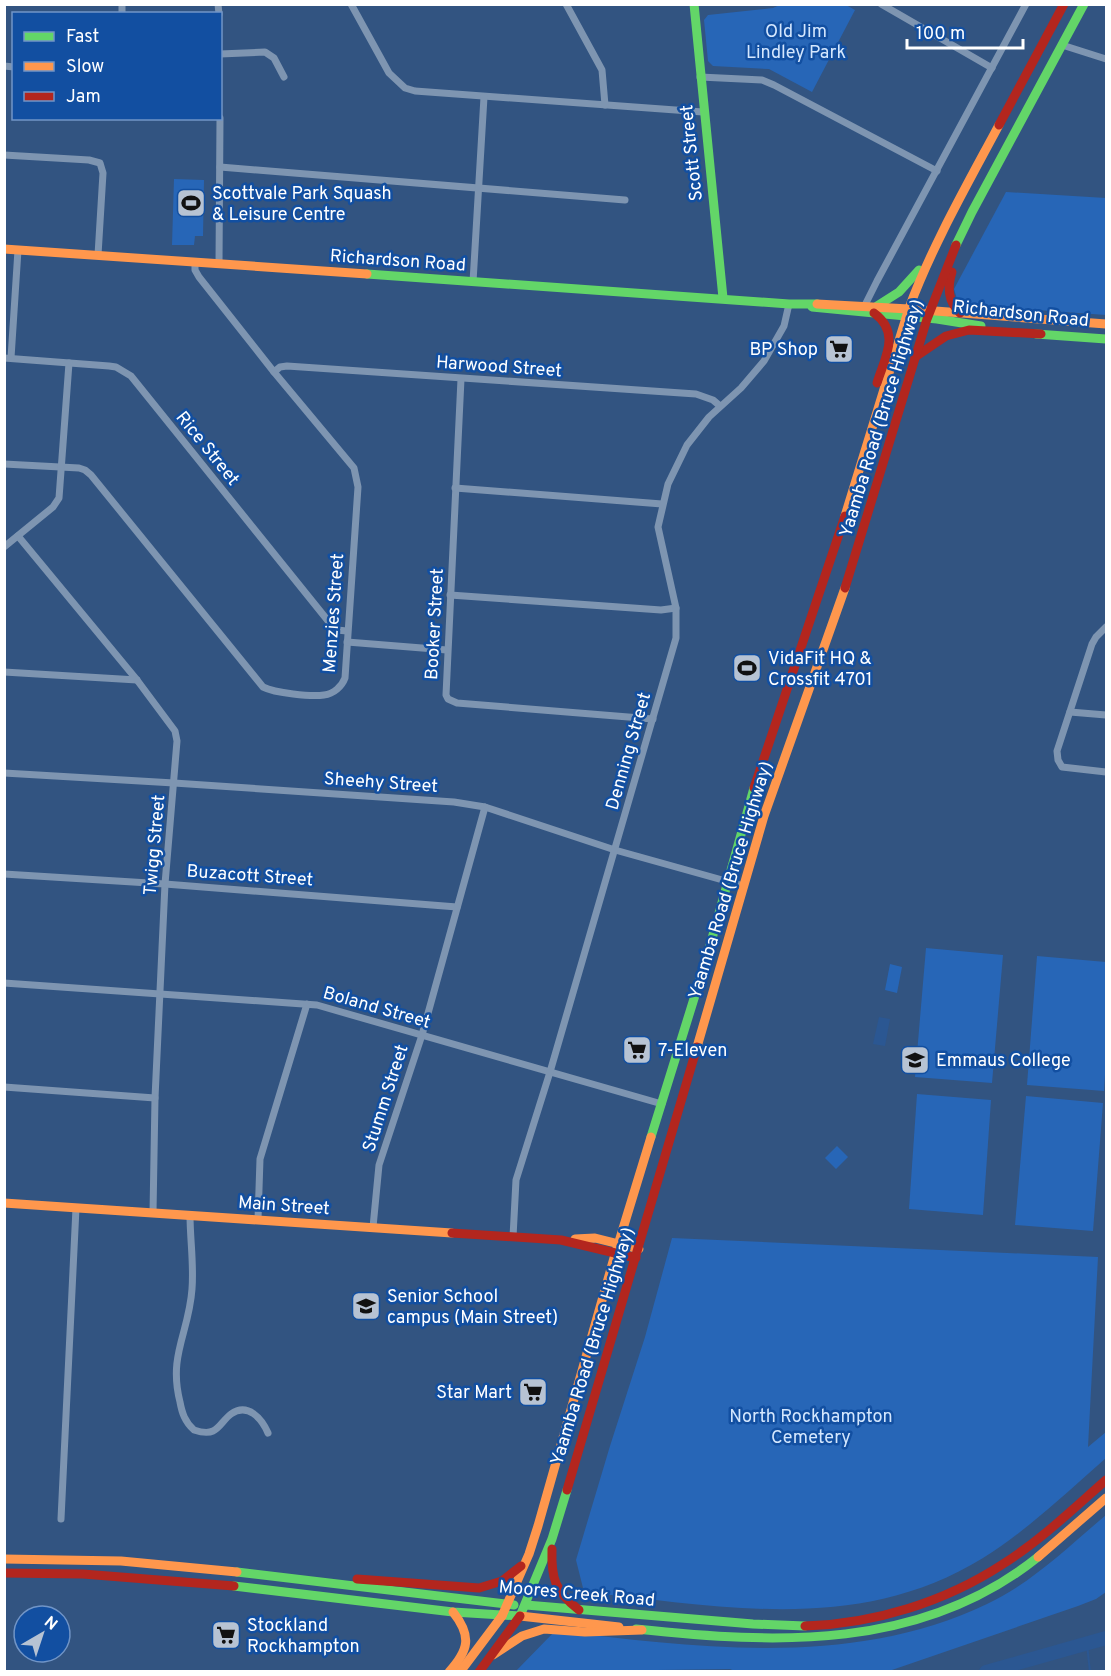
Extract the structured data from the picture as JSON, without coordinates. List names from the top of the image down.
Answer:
{
  "streets": {
    "main road": [
      "Scott Street",
      "Richardson Road",
      "Yaamba Road (Bruce Highway)",
      "Main Street",
      "Moores Creek Road"
    ],
    "street": [
      "Harwood Street",
      "Rice Street",
      "Menzies Street",
      "Booker Street",
      "Denning Street",
      "Sheehy Street",
      "Twigg Street",
      "Buzacott Street",
      "Boland Street",
      "Stumm Street"
    ]
  },
  "crossings": [
    ["Scott Street", "Richardson Road"],
    ["Richardson Road", "Yaamba Road (Bruce Highway)"],
    ["Richardson Road", "Menzies Street"],
    ["Richardson Road", "Denning Street"],
    ["Harwood Street", "Menzies Street"],
    ["Harwood Street", "Booker Street"],
    ["Harwood Street", "Denning Street"],
    ["Yaamba Road (Bruce Highway)", "Sheehy Street"],
    ["Yaamba Road (Bruce Highway)", "Boland Street"],
    ["Yaamba Road (Bruce Highway)", "Moores Creek Road"],
    ["Rice Street", "Menzies Street"],
    ["Booker Street", "Denning Street"],
    ["Denning Street", "Sheehy Street"],
    ["Denning Street", "Boland Street"],
    ["Denning Street", "Main Street"],
    ["Sheehy Street", "Twigg Street"],
    ["Sheehy Street", "Stumm Street"],
    ["Twigg Street", "Buzacott Street"],
    ["Twigg Street", "Boland Street"],
    ["Twigg Street", "Main Street"],
    ["Buzacott Street", "Stumm Street"],
    ["Boland Street", "Stumm Street"],
    ["Stumm Street", "Main Street"]
  ],
  "parks": ["Old Jim Lindley Park", "North Rockhampton Cemetery"],
  "places": {
    "sports": ["Scottvale Park Squash & Leisure Centre", "VidaFit HQ & Crossfit 4701"],
    "supermarket": [
      "BP Shop",
      "7-Eleven",
      "Star Mart",
      "Stockland Rockhampton"
    ],
    "school or university": ["Emmaus College", "Senior School campus (Main Street)"]
  },
  "legend": ["Fast", "Slow", "Jam"],
  "scale_bar": "100 m",
  "north": "top right"
}
